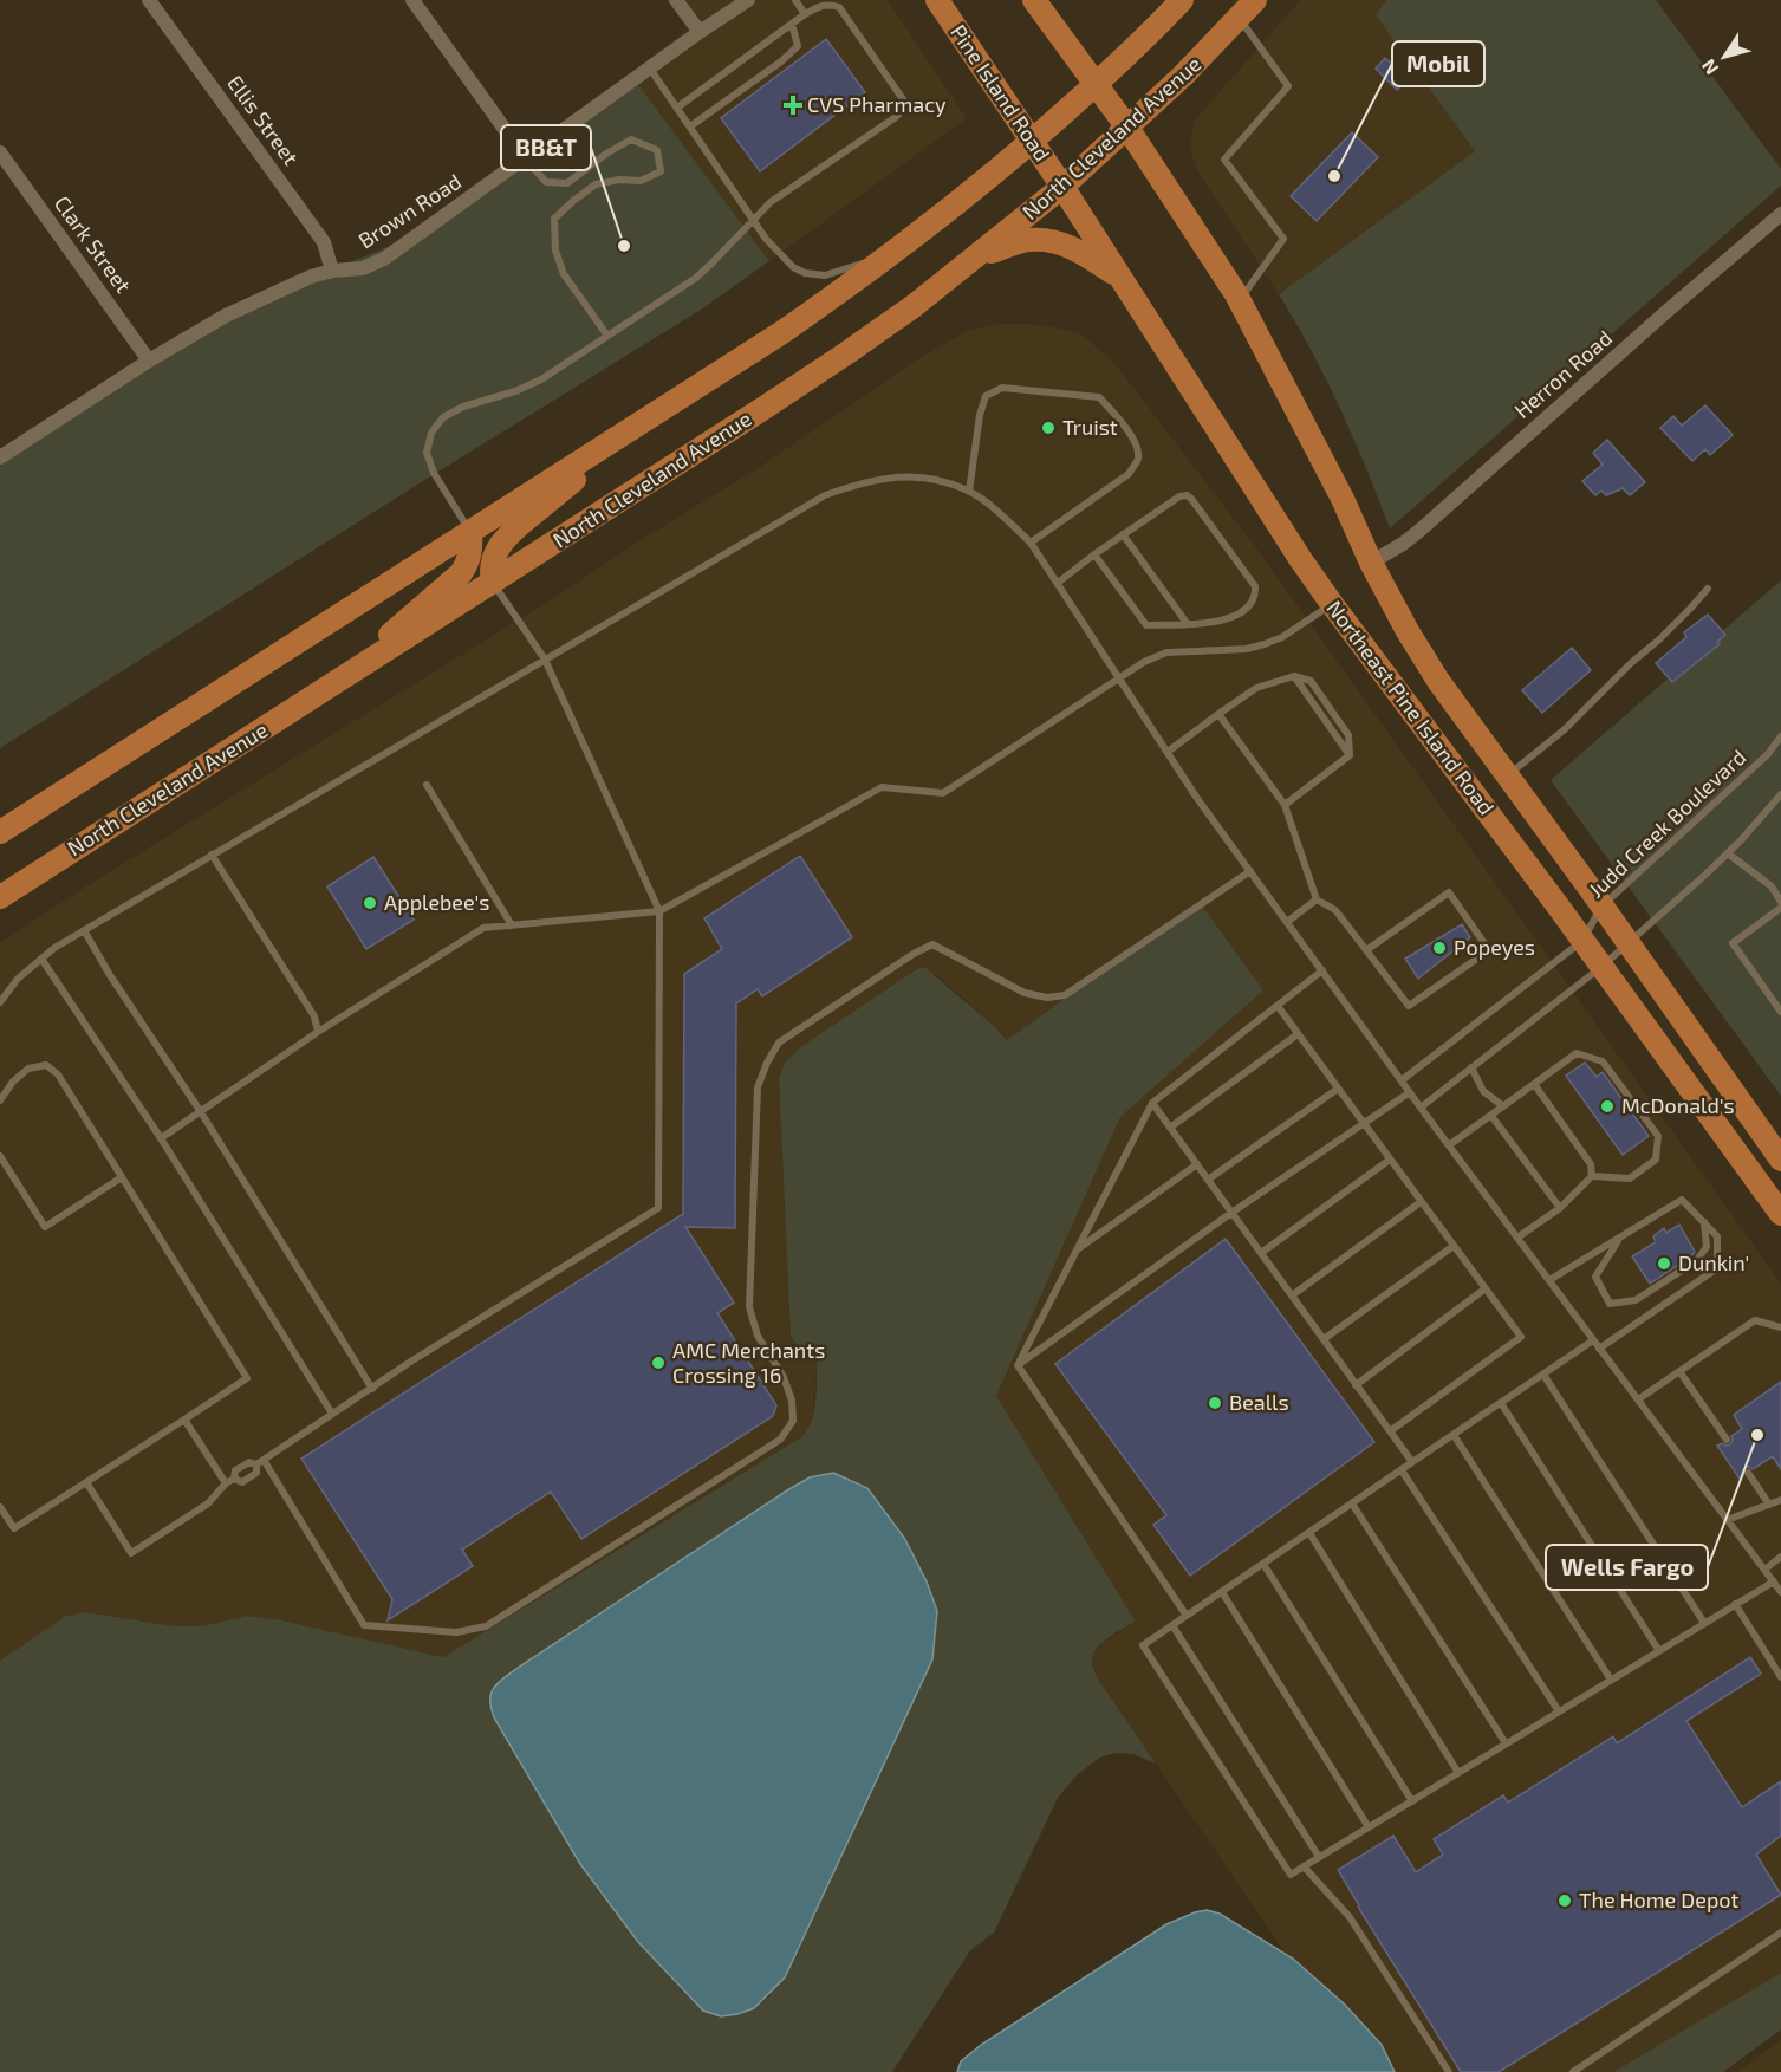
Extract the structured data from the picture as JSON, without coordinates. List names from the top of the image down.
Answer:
{
  "streets": {
    "main road": ["Pine Island Road", "North Cleveland Avenue", "Northeast Pine Island Road"],
    "street": [
      "Ellis Street",
      "Brown Road",
      "Clark Street",
      "Herron Road"
    ],
    "lane": ["Judd Creek Boulevard"]
  },
  "crossings": [
    ["Pine Island Road", "North Cleveland Avenue"],
    ["Pine Island Road", "Northeast Pine Island Road"],
    ["Ellis Street", "Brown Road"],
    ["North Cleveland Avenue", "Northeast Pine Island Road"],
    ["Brown Road", "Clark Street"],
    ["Herron Road", "Northeast Pine Island Road"],
    ["Northeast Pine Island Road", "Judd Creek Boulevard"]
  ],
  "places": {
    "health": ["CVS Pharmacy"],
    "other": [
      "Mobil",
      "BB&T",
      "Truist",
      "Applebee's",
      "Popeyes",
      "McDonald's",
      "Dunkin'",
      "AMC Merchants Crossing 16",
      "Bealls",
      "Wells Fargo",
      "The Home Depot"
    ]
  },
  "north": "bottom left"
}
